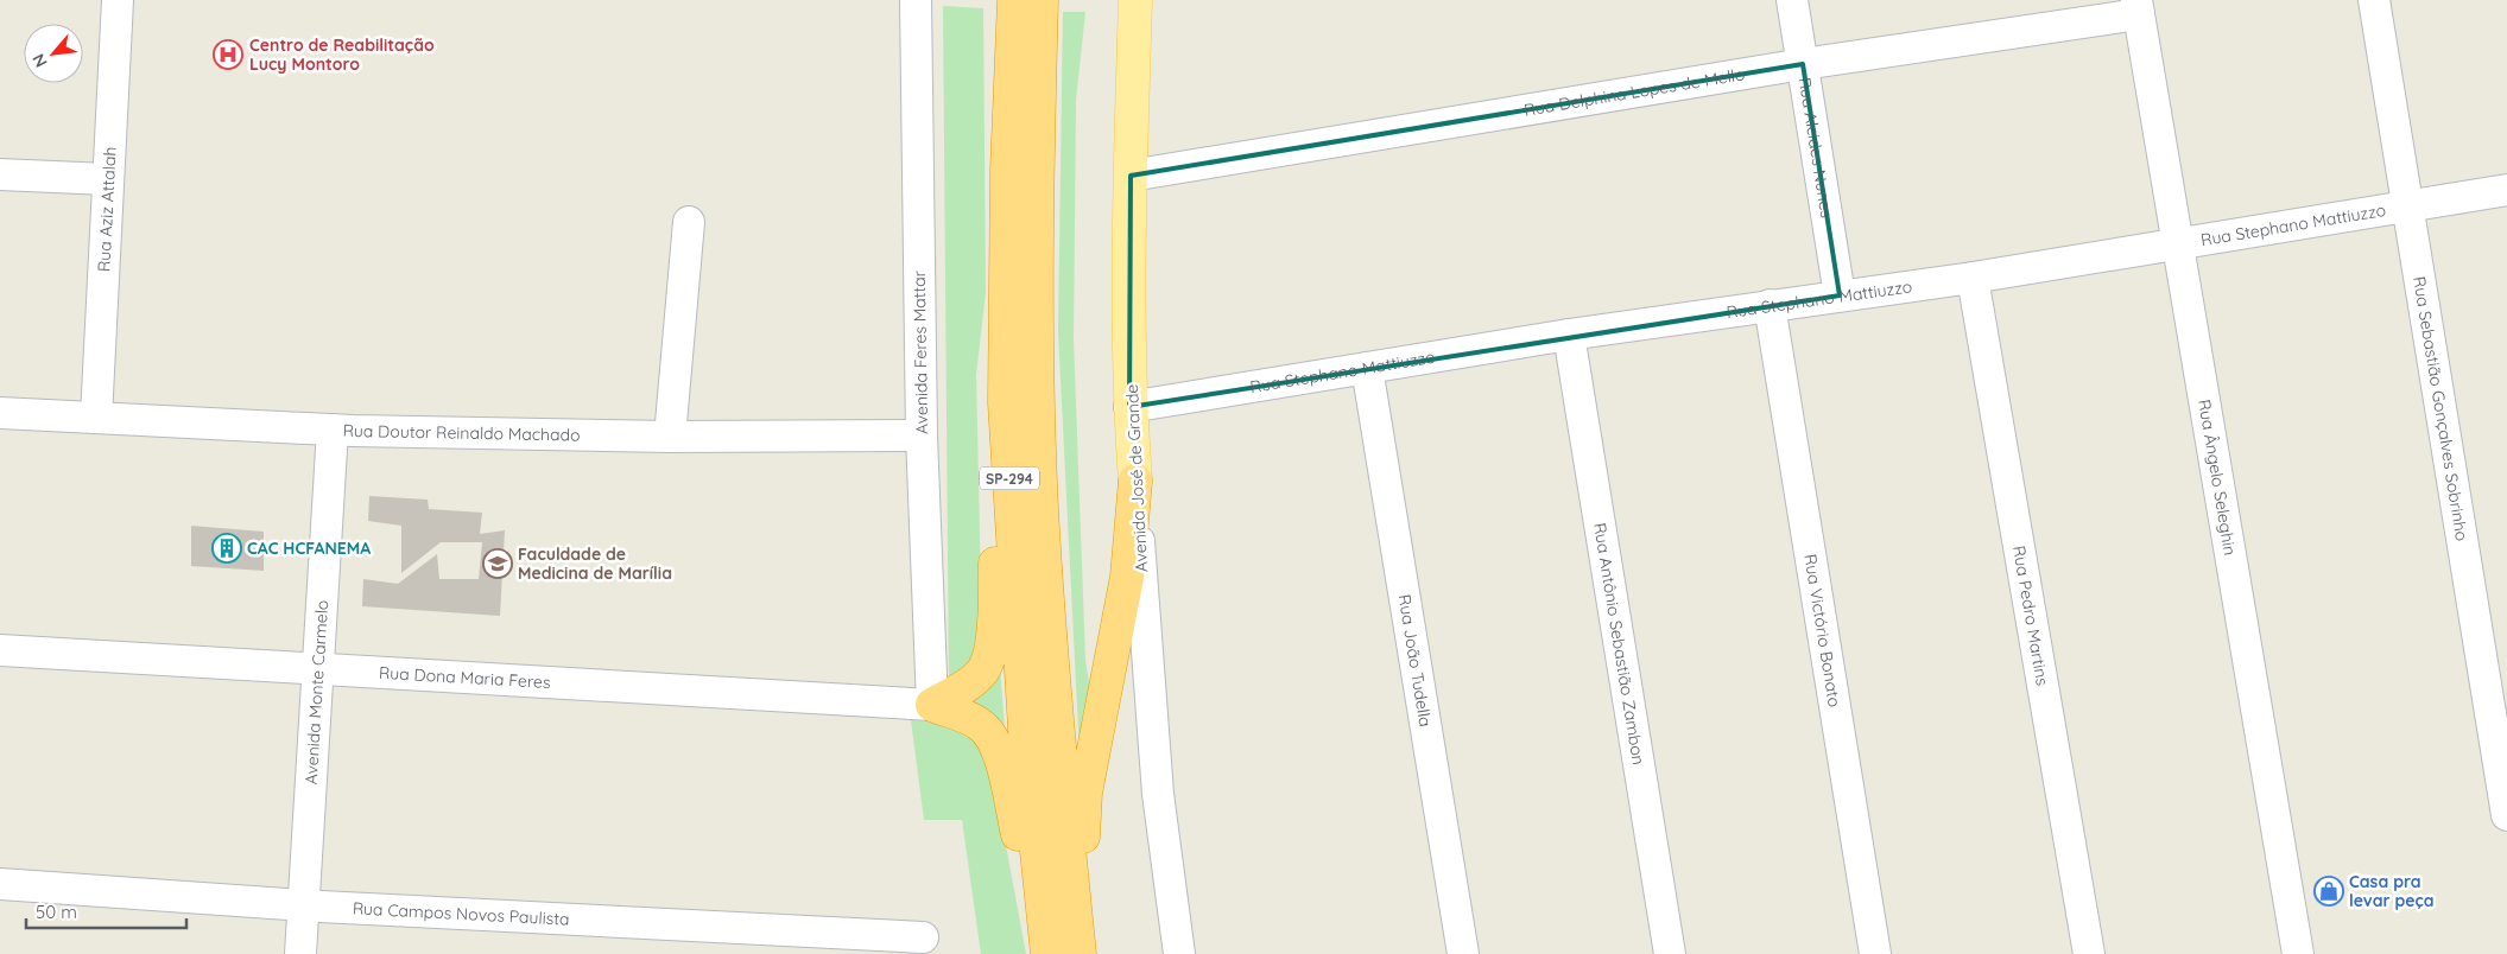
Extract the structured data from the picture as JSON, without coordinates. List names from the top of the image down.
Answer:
{
  "streets": {
    "highway": ["SP-294"],
    "main road": ["Avenida José de Grande"],
    "street": [
      "Rua Delphina Lopes de Mello",
      "Rua Alcides Nunes",
      "Rua Aziz Attalah",
      "Rua Stephano Mattiuzzo",
      "Avenida Feres Mattar",
      "Rua Sebastião Gonçalves Sobrinho",
      "Rua Doutor Reinaldo Machado",
      "Rua Ângelo Seleghin",
      "Rua Pedro Martins",
      "Rua Victório Bonato",
      "Rua Antônio Sebastião Zambon",
      "Rua João Tudella",
      "Rua Dona Maria Feres",
      "Avenida Monte Carmelo",
      "Rua Campos Novos Paulista"
    ]
  },
  "crossings": [
    ["Rua Delphina Lopes de Mello", "Rua Alcides Nunes"],
    ["Rua Delphina Lopes de Mello", "Rua Ângelo Seleghin"],
    ["Rua Delphina Lopes de Mello", "Avenida José de Grande"],
    ["Rua Alcides Nunes", "Rua Stephano Mattiuzzo"],
    ["Rua Aziz Attalah", "Rua Doutor Reinaldo Machado"],
    ["Rua Stephano Mattiuzzo", "Rua Sebastião Gonçalves Sobrinho"],
    ["Rua Stephano Mattiuzzo", "Rua Ângelo Seleghin"],
    ["Rua Stephano Mattiuzzo", "Avenida José de Grande"],
    ["Rua Stephano Mattiuzzo", "Rua Pedro Martins"],
    ["Rua Stephano Mattiuzzo", "Rua Victório Bonato"],
    ["Rua Stephano Mattiuzzo", "Rua Antônio Sebastião Zambon"],
    ["Rua Stephano Mattiuzzo", "Rua João Tudella"],
    ["Avenida Feres Mattar", "Rua Doutor Reinaldo Machado"],
    ["Avenida Feres Mattar", "Rua Dona Maria Feres"],
    ["Rua Doutor Reinaldo Machado", "Avenida Monte Carmelo"],
    ["Rua Dona Maria Feres", "Avenida Monte Carmelo"],
    ["Avenida Monte Carmelo", "Rua Campos Novos Paulista"]
  ],
  "places": {
    "hospital": ["Centro de Reabilitação Lucy Montoro"],
    "building": ["CAC HCFANEMA"],
    "school or university": ["Faculdade de Medicina de Marília"],
    "shop": ["Casa pra levar peça"]
  },
  "scale_bar": "50 m",
  "north": "bottom left"
}
